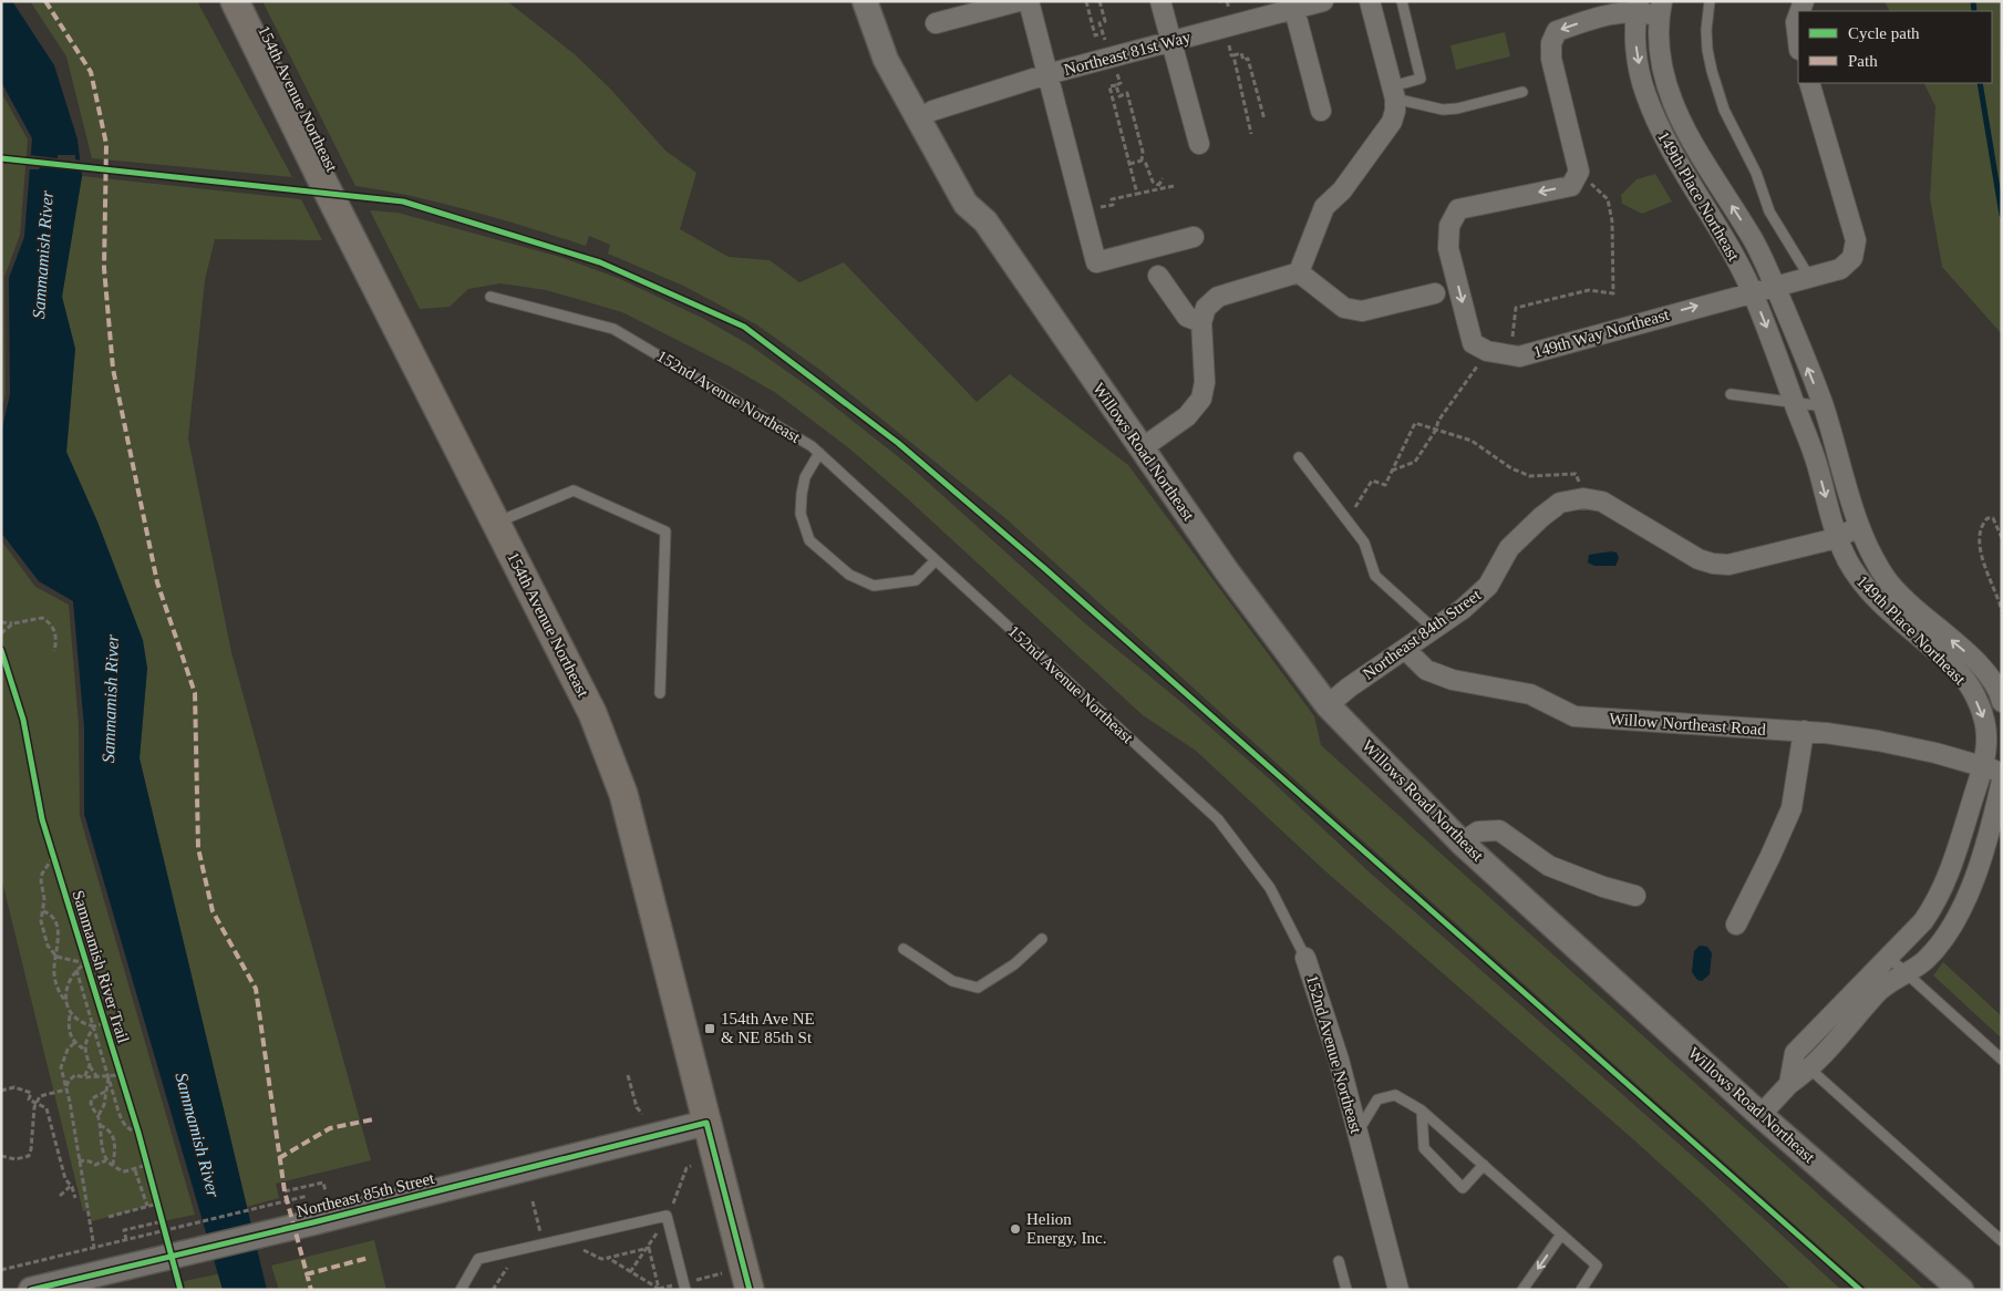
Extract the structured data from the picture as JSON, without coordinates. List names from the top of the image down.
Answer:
{
  "streets": {
    "main road": ["154th Avenue Northeast"],
    "street": [
      "Northeast 81st Way",
      "149th Place Northeast",
      "149th Way Northeast",
      "152nd Avenue Northeast",
      "Willows Road Northeast",
      "Northeast 84th Street",
      "Willow Northeast Road",
      "Northeast 85th Street"
    ],
    "cycle path": ["Sammamish River Trail"]
  },
  "crossings": [
    ["Northeast 81st Way", "Willows Road Northeast"],
    ["154th Avenue Northeast", "Northeast 85th Street"],
    ["149th Place Northeast", "149th Way Northeast"],
    ["149th Place Northeast", "Willow Northeast Road"],
    ["Willows Road Northeast", "Northeast 84th Street"],
    ["Northeast 84th Street", "Willow Northeast Road"]
  ],
  "water": ["Sammamish River"],
  "places": {
    "transit": ["154th Ave NE & NE 85th St"],
    "other": ["Helion Energy, Inc."]
  },
  "legend": ["Cycle path", "Path"]
}
